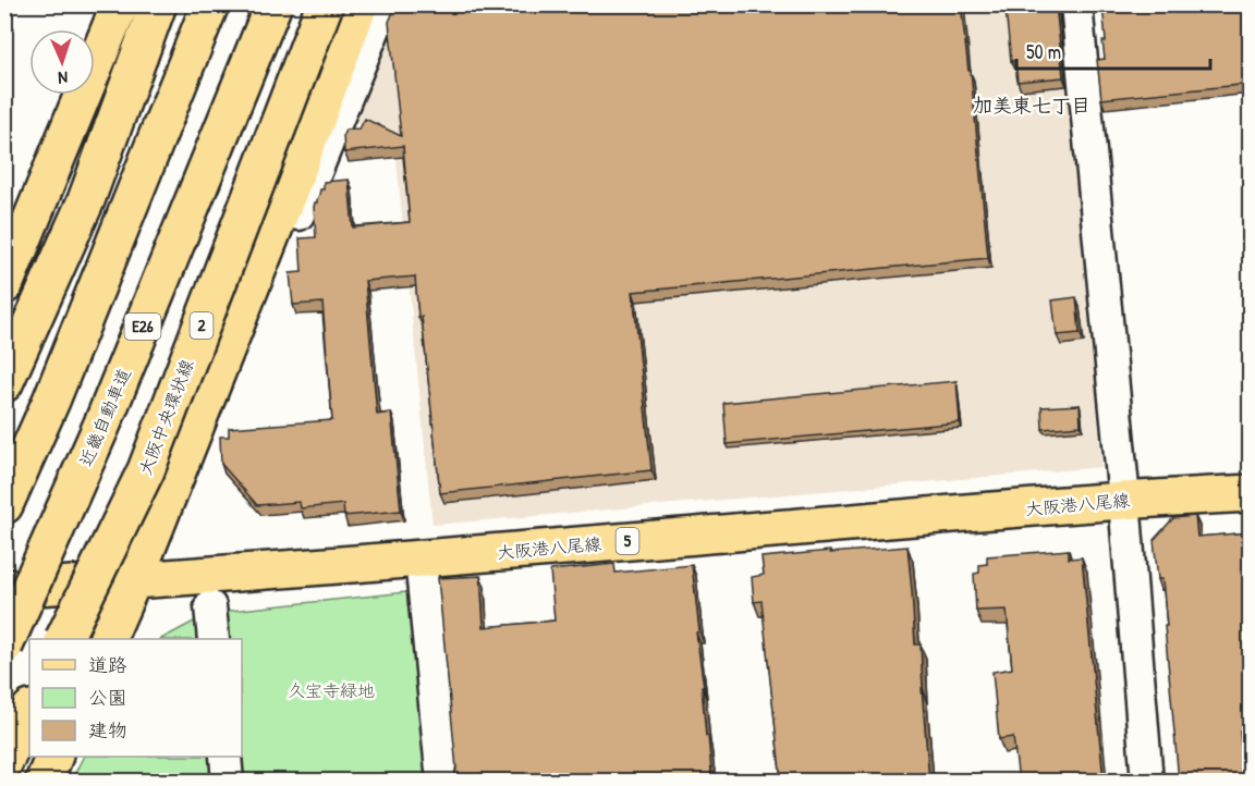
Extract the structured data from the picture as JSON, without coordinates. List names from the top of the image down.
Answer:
{
  "streets": {
    "main road": [
      "2",
      "E26",
      "近畿自動車道",
      "大阪中央環状線",
      "大阪港八尾線",
      "5"
    ]
  },
  "crossings": [
    ["2", "大阪港八尾線"]
  ],
  "districts": ["加美東七丁目"],
  "parks": ["久宝寺緑地"],
  "legend": ["道路", "公園", "建物"],
  "scale_bar": "50 m",
  "north": "bottom"
}
